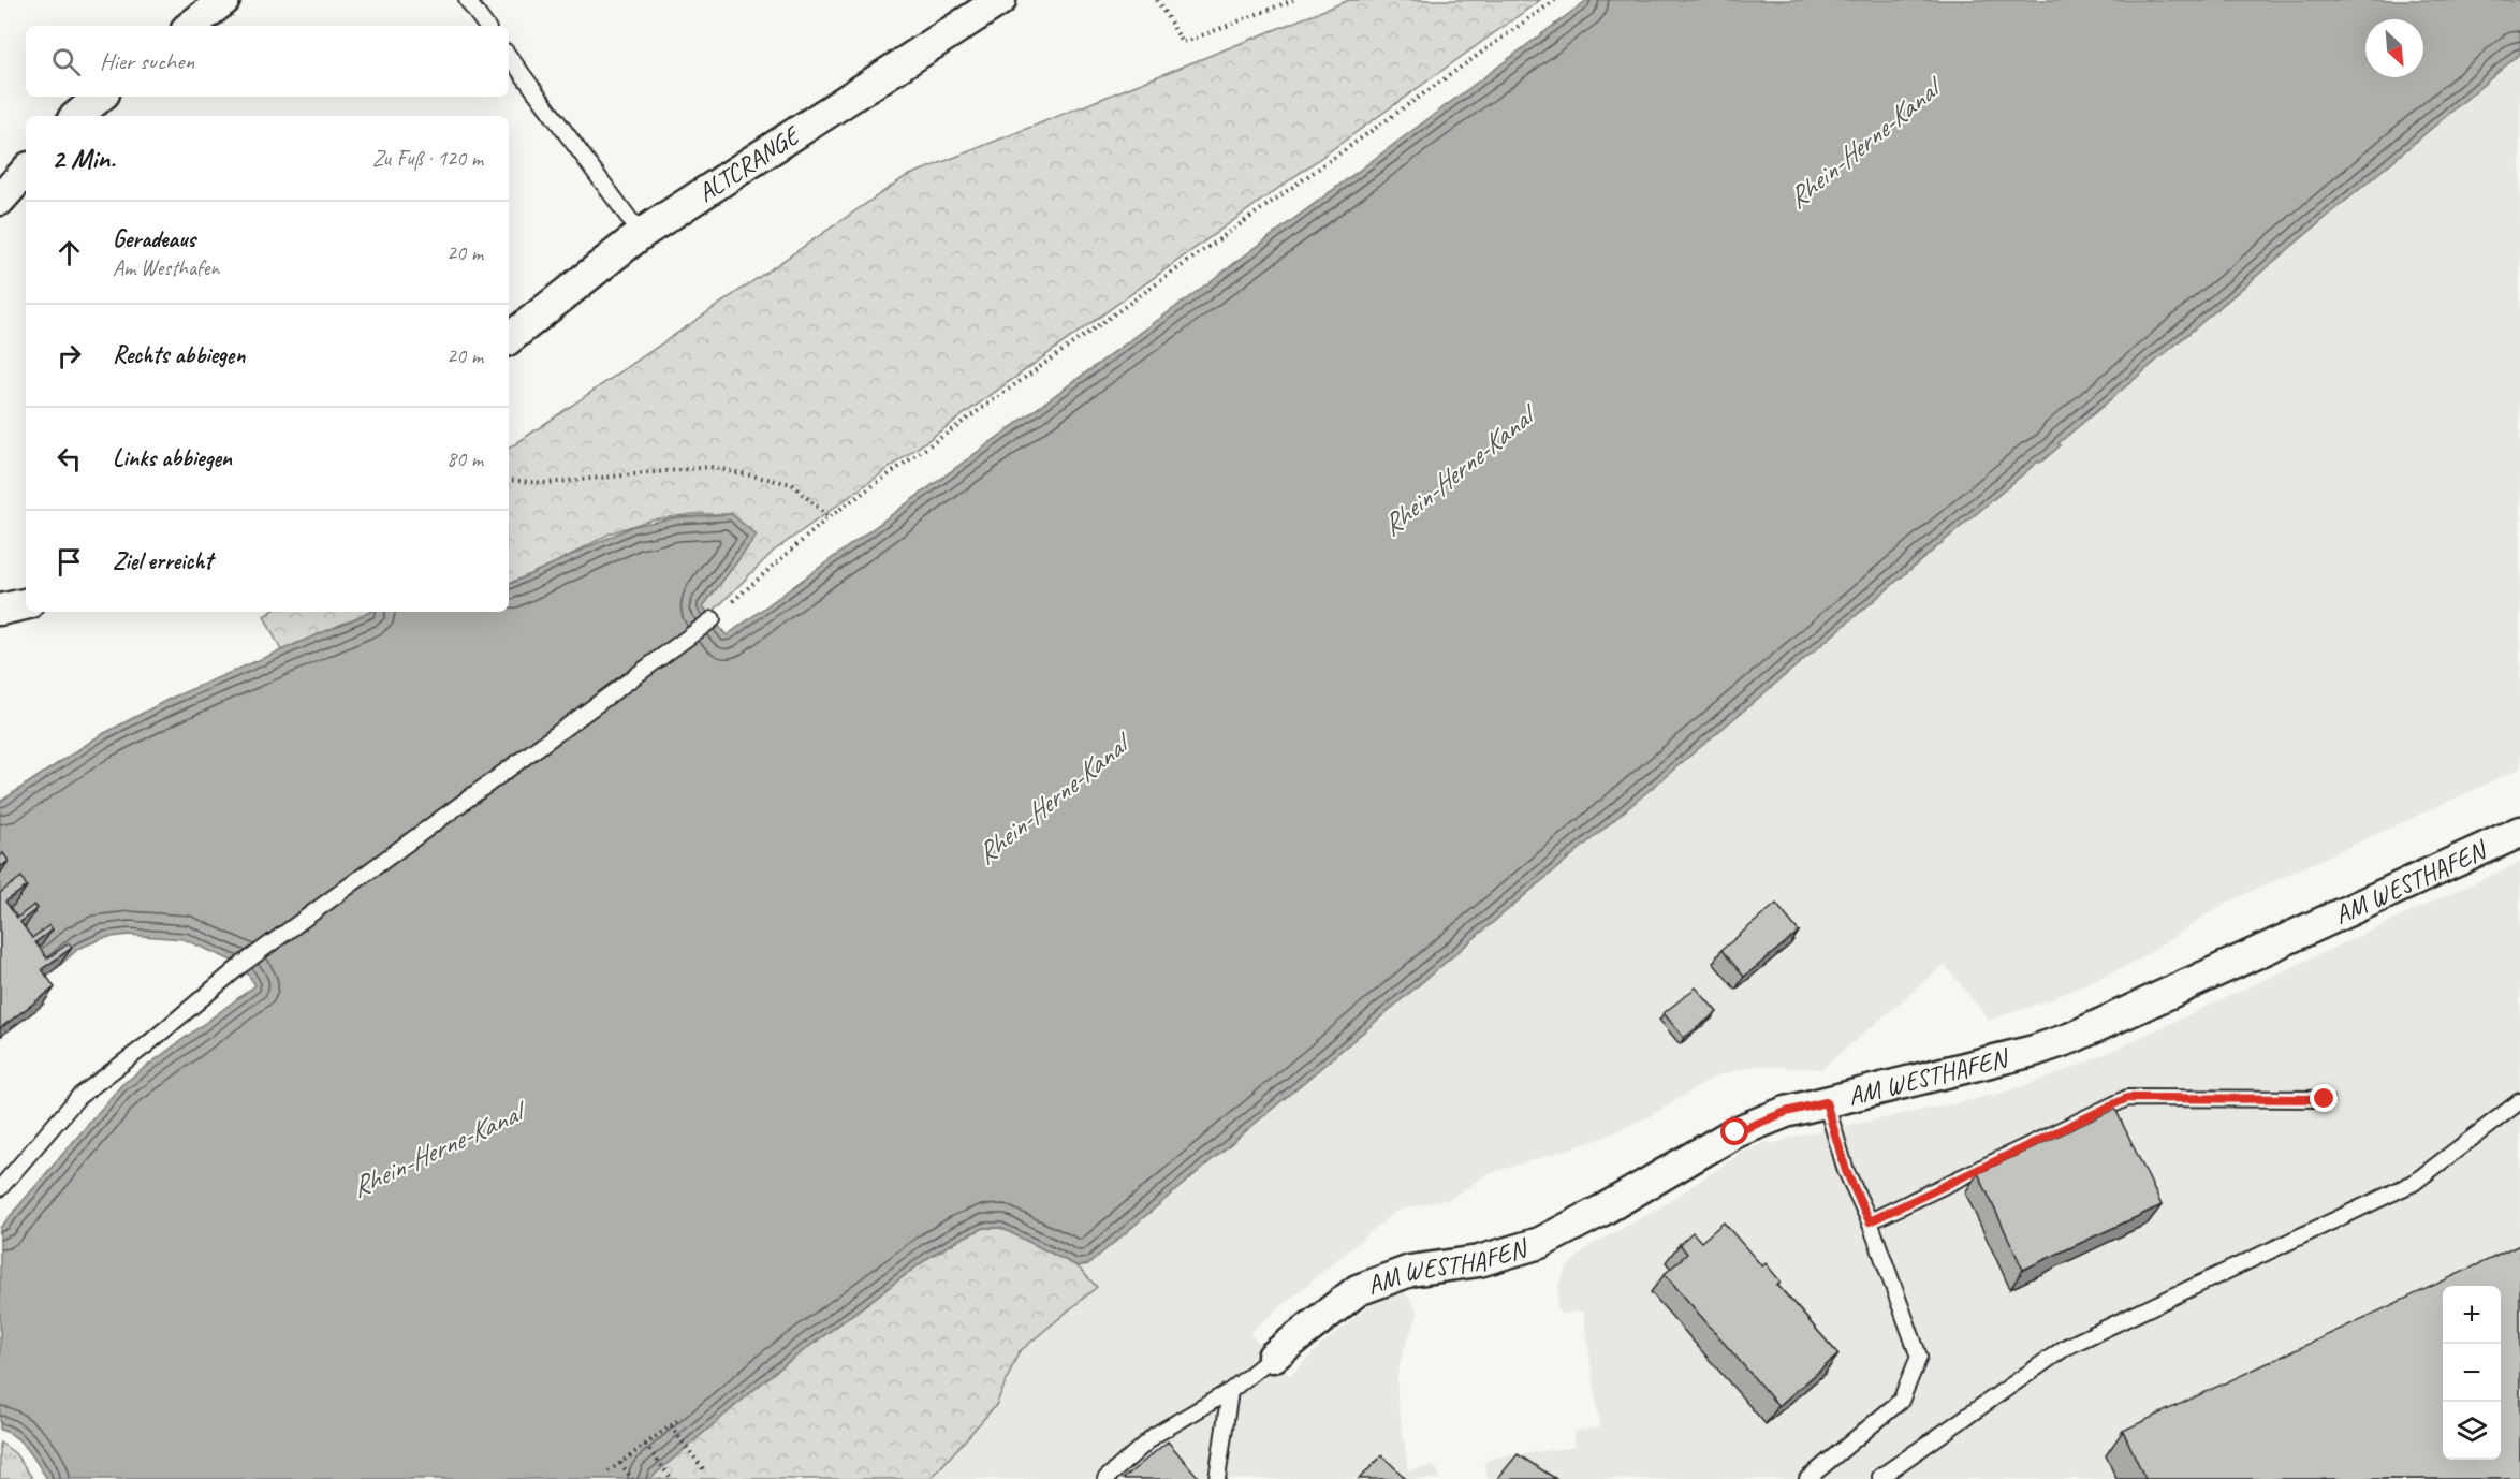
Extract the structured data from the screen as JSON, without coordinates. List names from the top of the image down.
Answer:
{
  "streets": {
    "street": ["ALTCRANGE", "AM WESTHAFEN"]
  },
  "water": ["Rhein-Herne-Kanal"],
  "north": "bottom right",
  "page": {
    "search": "Hier suchen",
    "heading": ["2 Min.", "Zu Fuß · 120 m"],
    "list": [
      ["Geradeaus", "Am Westhafen", "20 m"],
      ["Rechts abbiegen", "20 m"],
      ["Links abbiegen", "80 m"],
      "Ziel erreicht"
    ],
    "map_buttons": ["+", "−"]
  }
}
